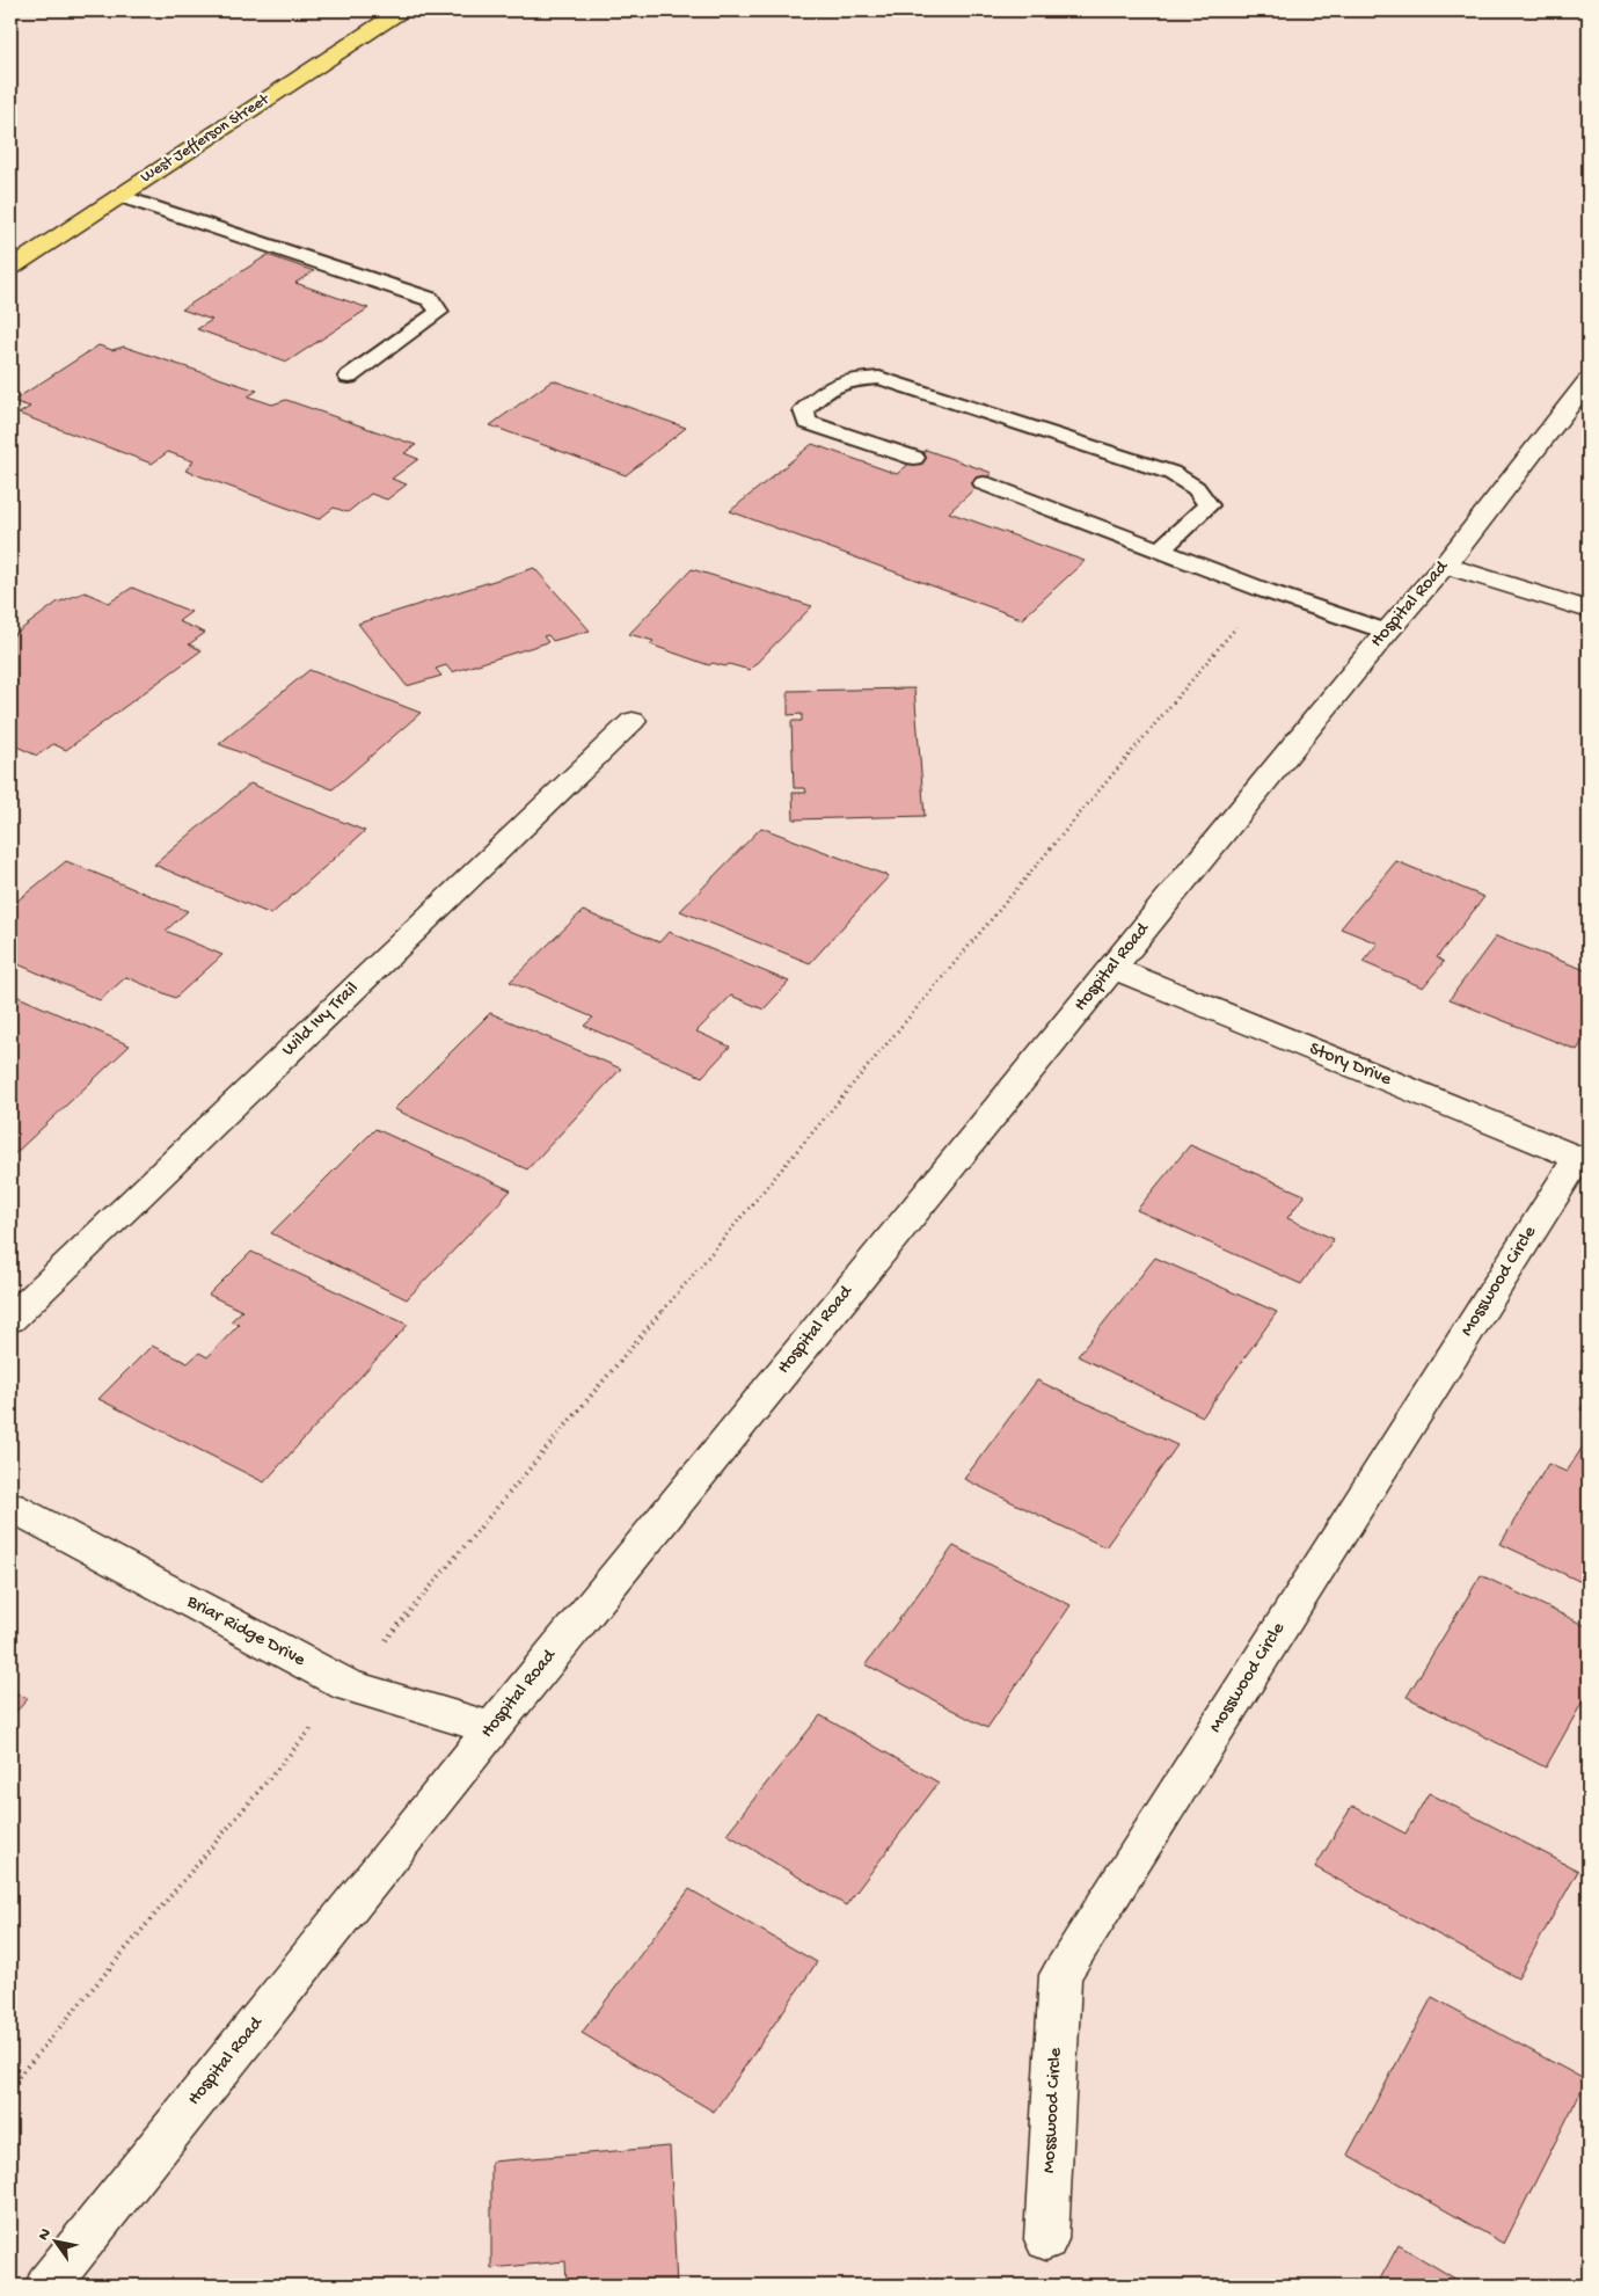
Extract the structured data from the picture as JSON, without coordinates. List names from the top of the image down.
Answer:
{
  "streets": {
    "main road": ["West Jefferson Street"],
    "street": [
      "Hospital Road",
      "Wild Ivy Trail",
      "Story Drive",
      "Mosswood Circle",
      "Briar Ridge Drive"
    ]
  },
  "crossings": [
    ["Hospital Road", "Story Drive"],
    ["Hospital Road", "Briar Ridge Drive"],
    ["Story Drive", "Mosswood Circle"]
  ],
  "north": "top left"
}
